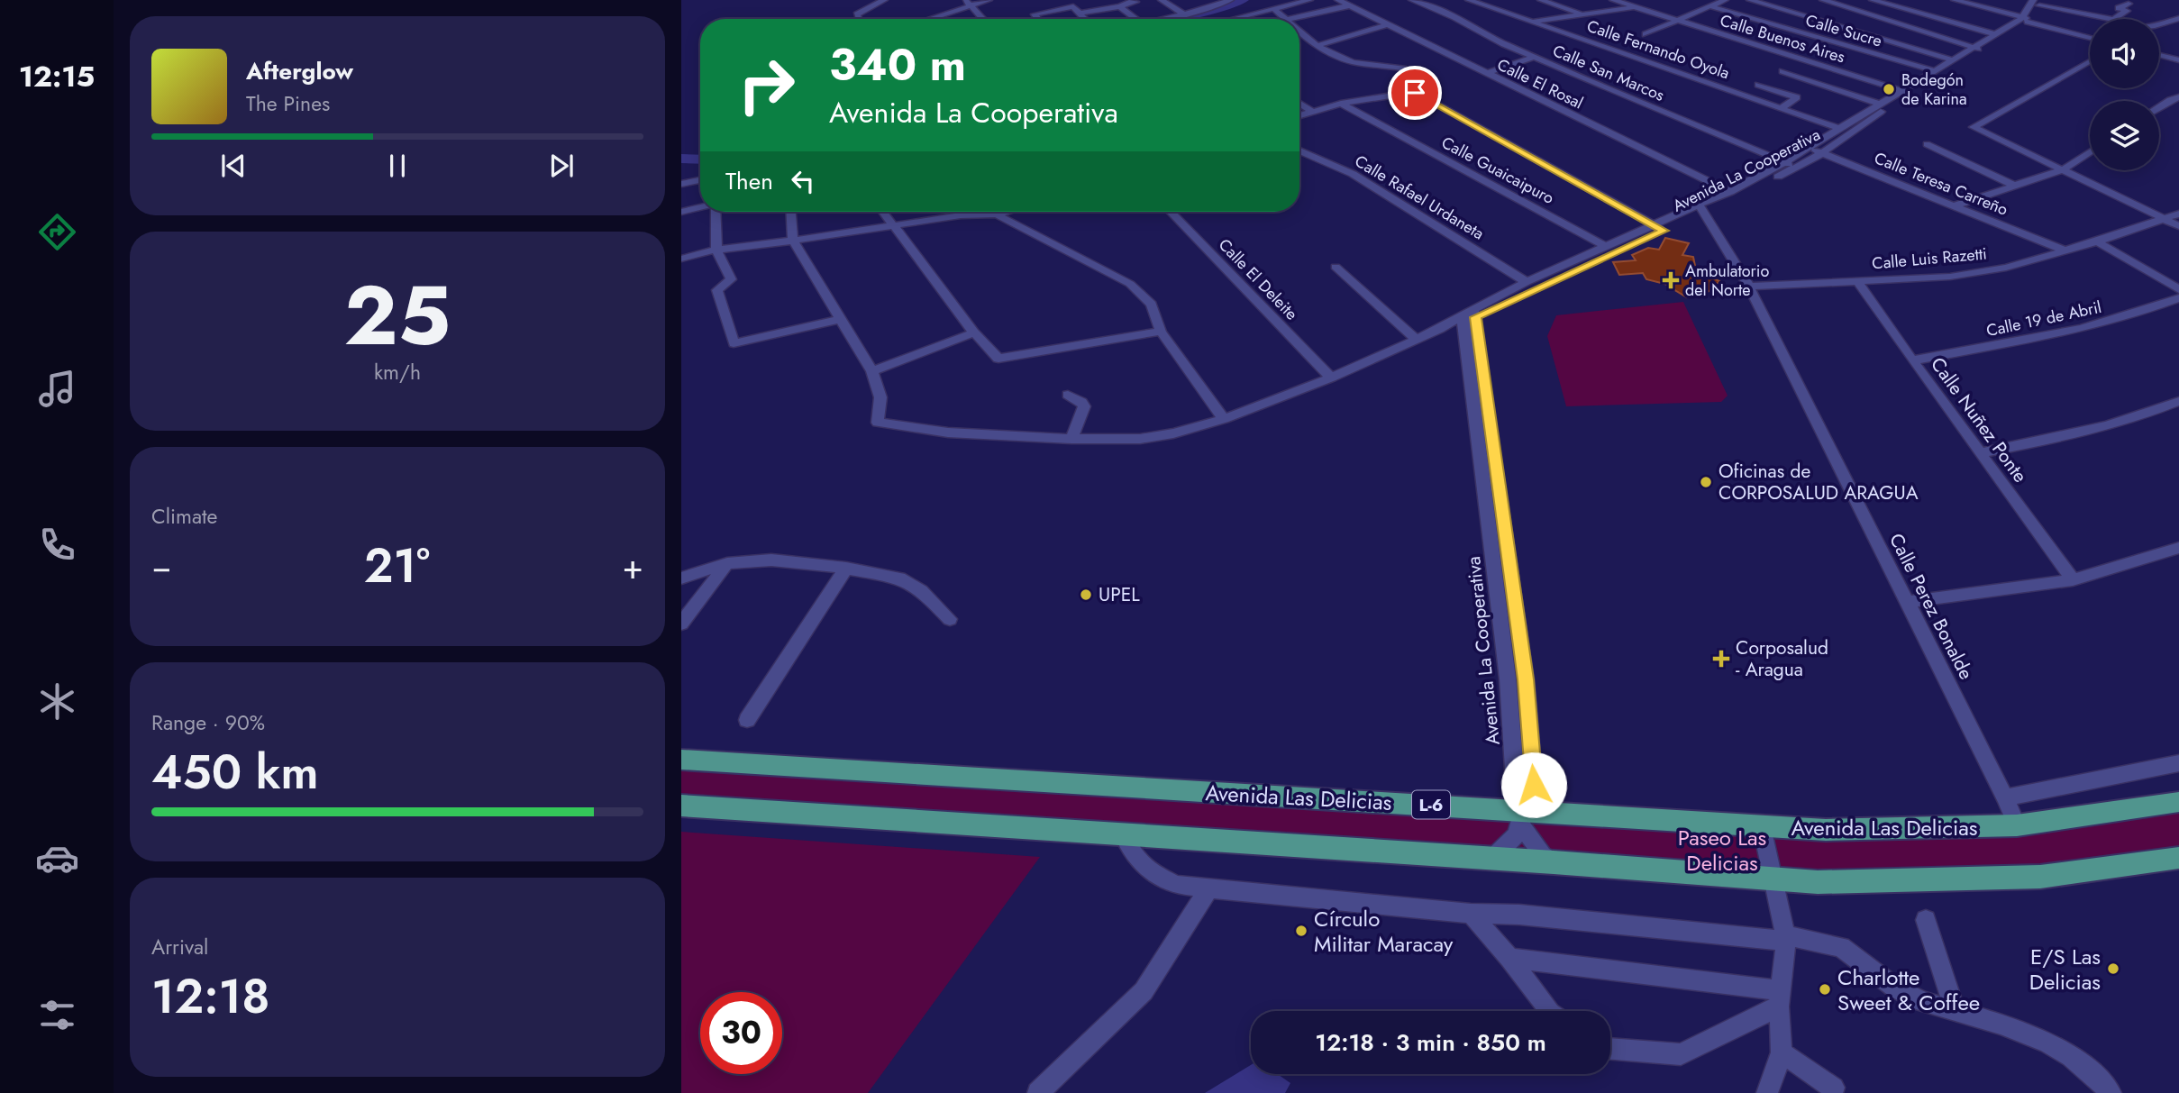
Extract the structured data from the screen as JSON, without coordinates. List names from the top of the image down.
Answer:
{
  "streets": {
    "main road": ["Avenida Las Delicias", "L-6"],
    "street": [
      "Calle Sucre",
      "Calle Buenos Aires",
      "Calle Fernando Oyola",
      "Calle San Marcos",
      "Calle El Rosal",
      "Calle Guaicaipuro",
      "Avenida La Cooperativa",
      "Calle Teresa Carreño",
      "Calle Rafael Urdaneta",
      "Calle Luis Razetti",
      "Calle El Deleite",
      "Calle 19 de Abril",
      "Calle Nuñez Ponte",
      "Calle Perez Bonalde"
    ]
  },
  "crossings": [
    ["Calle Sucre", "Avenida La Cooperativa"],
    ["Calle Buenos Aires", "Avenida La Cooperativa"],
    ["Calle Fernando Oyola", "Avenida La Cooperativa"],
    ["Calle San Marcos", "Avenida La Cooperativa"],
    ["Calle El Rosal", "Avenida La Cooperativa"],
    ["Calle Guaicaipuro", "Avenida La Cooperativa"],
    ["Avenida La Cooperativa", "Calle Teresa Carreño"],
    ["Avenida La Cooperativa", "Calle Rafael Urdaneta"],
    ["Avenida La Cooperativa", "Calle Perez Bonalde"],
    ["Avenida La Cooperativa", "Avenida Las Delicias"],
    ["Calle Teresa Carreño", "Calle Luis Razetti"],
    ["Calle Luis Razetti", "Calle Nuñez Ponte"],
    ["Calle Luis Razetti", "Calle Perez Bonalde"],
    ["Calle 19 de Abril", "Calle Nuñez Ponte"],
    ["Calle Perez Bonalde", "Avenida Las Delicias"]
  ],
  "parks": ["Paseo Las Delicias"],
  "places": {
    "other": [
      "Bodegón de Karina",
      "Oficinas de CORPOSALUD ARAGUA",
      "UPEL",
      "Círculo Militar Maracay",
      "E/S Las Delicias",
      "Charlotte Sweet & Coffee"
    ],
    "health": ["Ambulatorio del Norte", "Corposalud - Aragua"]
  },
  "page": {
    "tabs": "12:15",
    "turn": ["340 m", "Avenida La Cooperativa"],
    "song": ["Afterglow", "The Pines"],
    "then": "Then",
    "tile": [
      ["25", "km/h"],
      "Climate",
      ["Range · 90%", "450 km"],
      ["Arrival", "12:18"]
    ],
    "heat": ["−", "21°", "+"],
    "limit": "30",
    "trip": "12:18 · 3 min · 850 m"
  }
}
